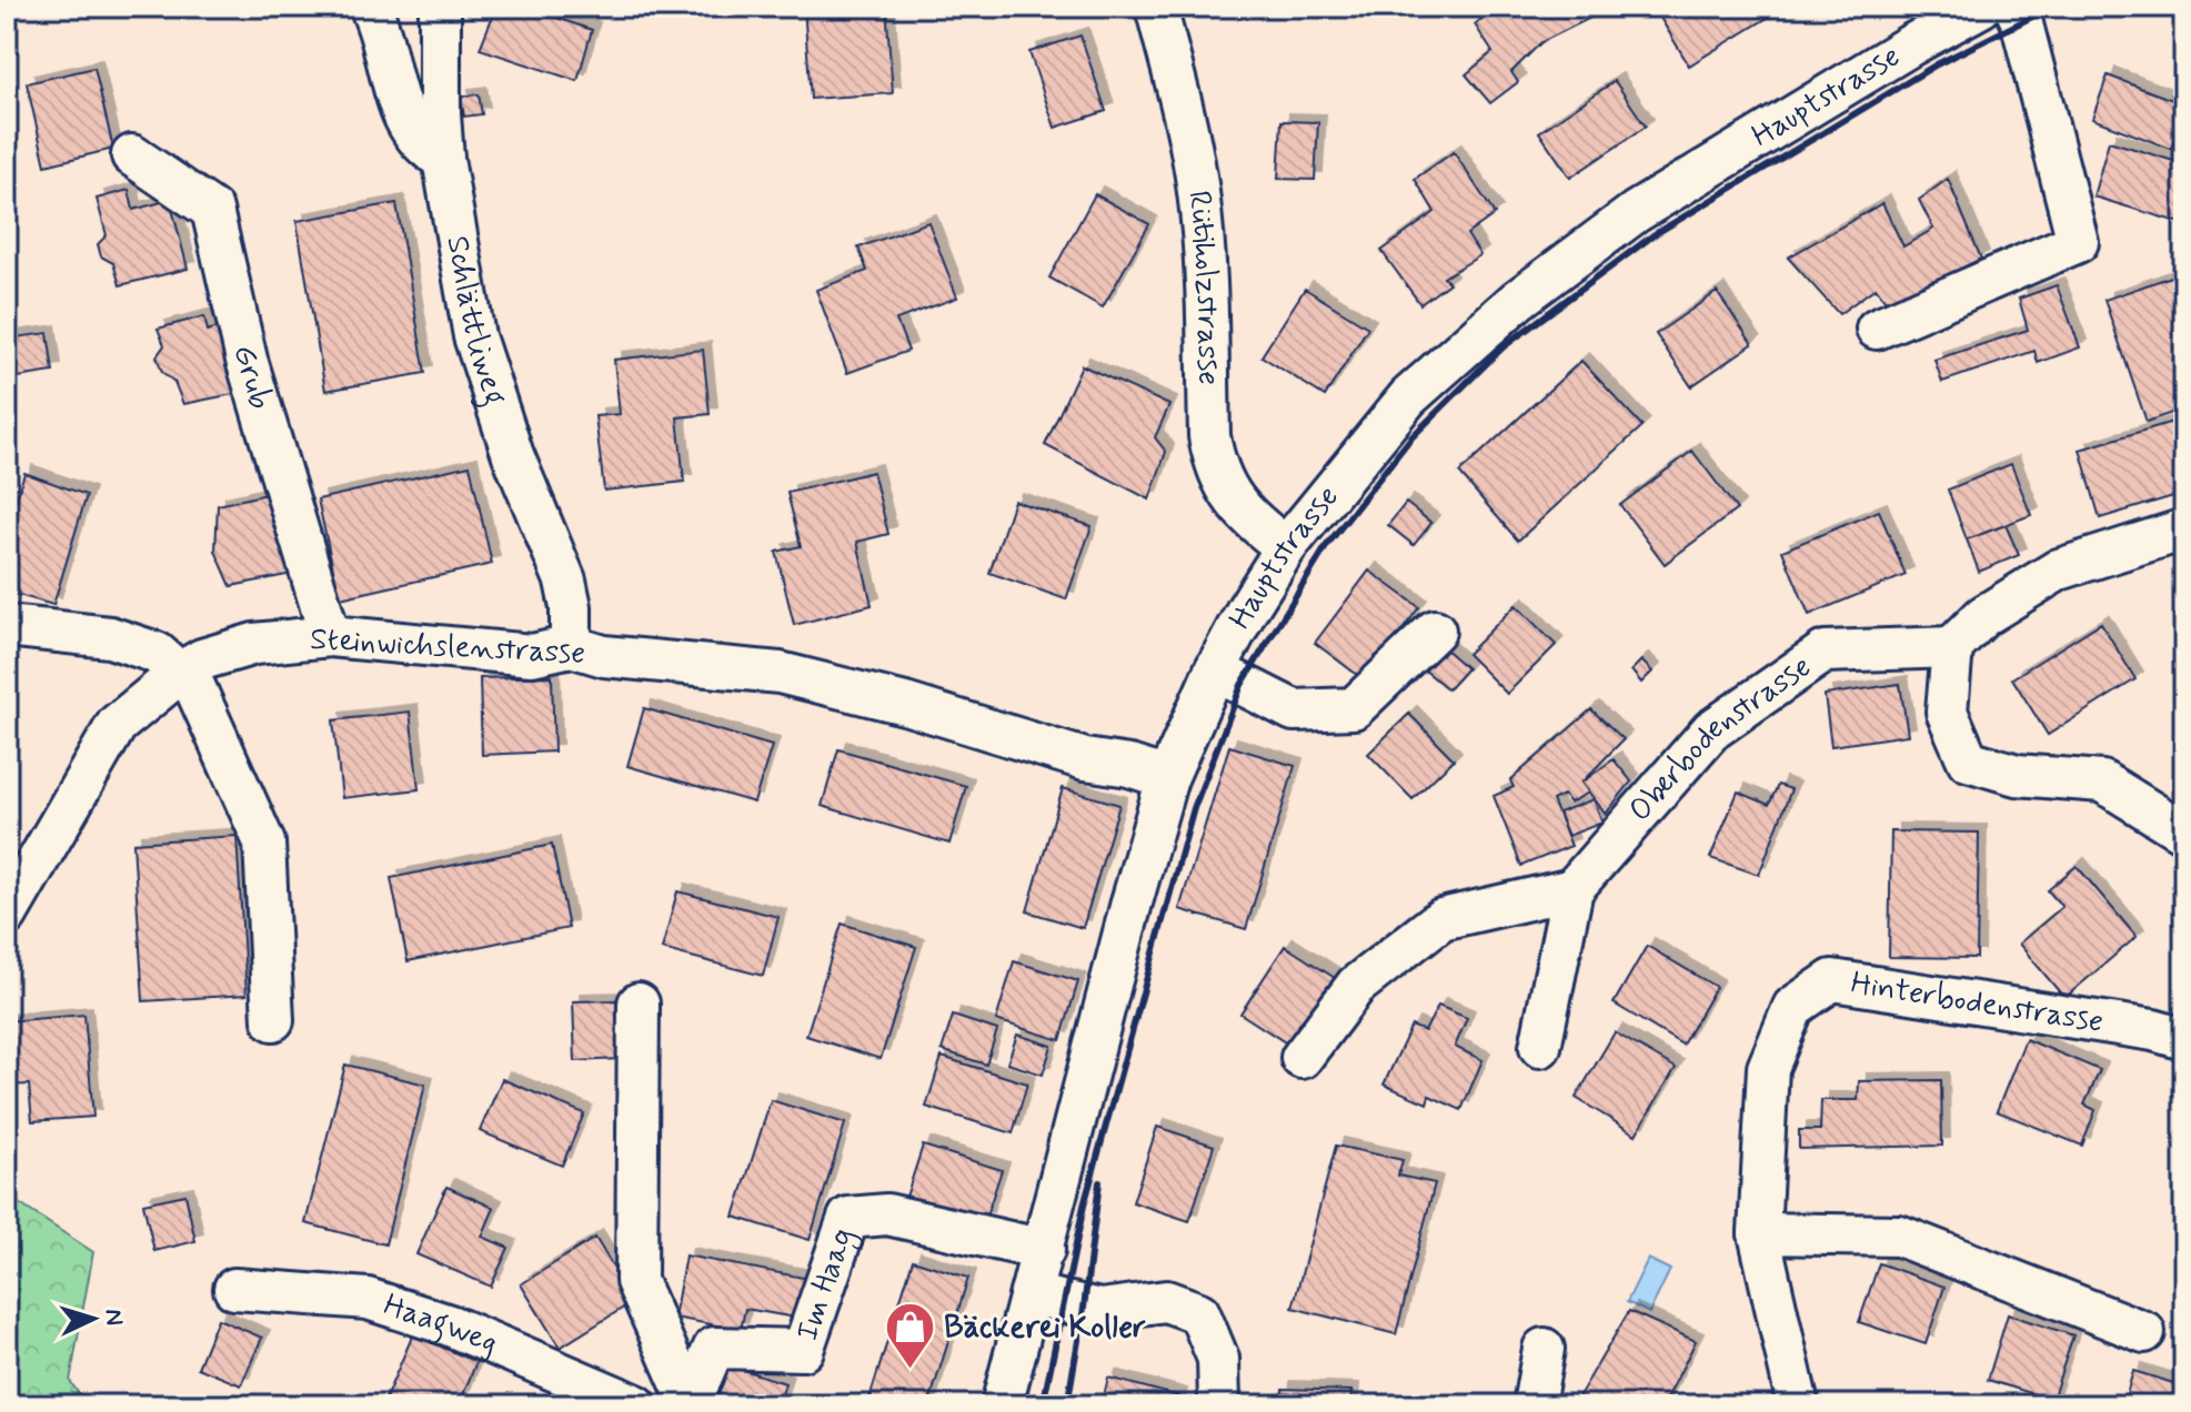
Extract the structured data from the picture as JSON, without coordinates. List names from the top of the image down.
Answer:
{
  "streets": {
    "street": [
      "Hauptstrasse",
      "Rütiholzstrasse",
      "Schlättliweg",
      "Grub",
      "Steinwichslenstrasse",
      "Oberbodenstrasse",
      "Hinterbodenstrasse",
      "Im Haag",
      "Haagweg"
    ]
  },
  "crossings": [
    ["Hauptstrasse", "Rütiholzstrasse"],
    ["Hauptstrasse", "Steinwichslenstrasse"],
    ["Hauptstrasse", "Im Haag"],
    ["Schlättliweg", "Steinwichslenstrasse"],
    ["Grub", "Steinwichslenstrasse"]
  ],
  "places": {
    "shop": ["Bäckerei Koller"]
  },
  "north": "right"
}
